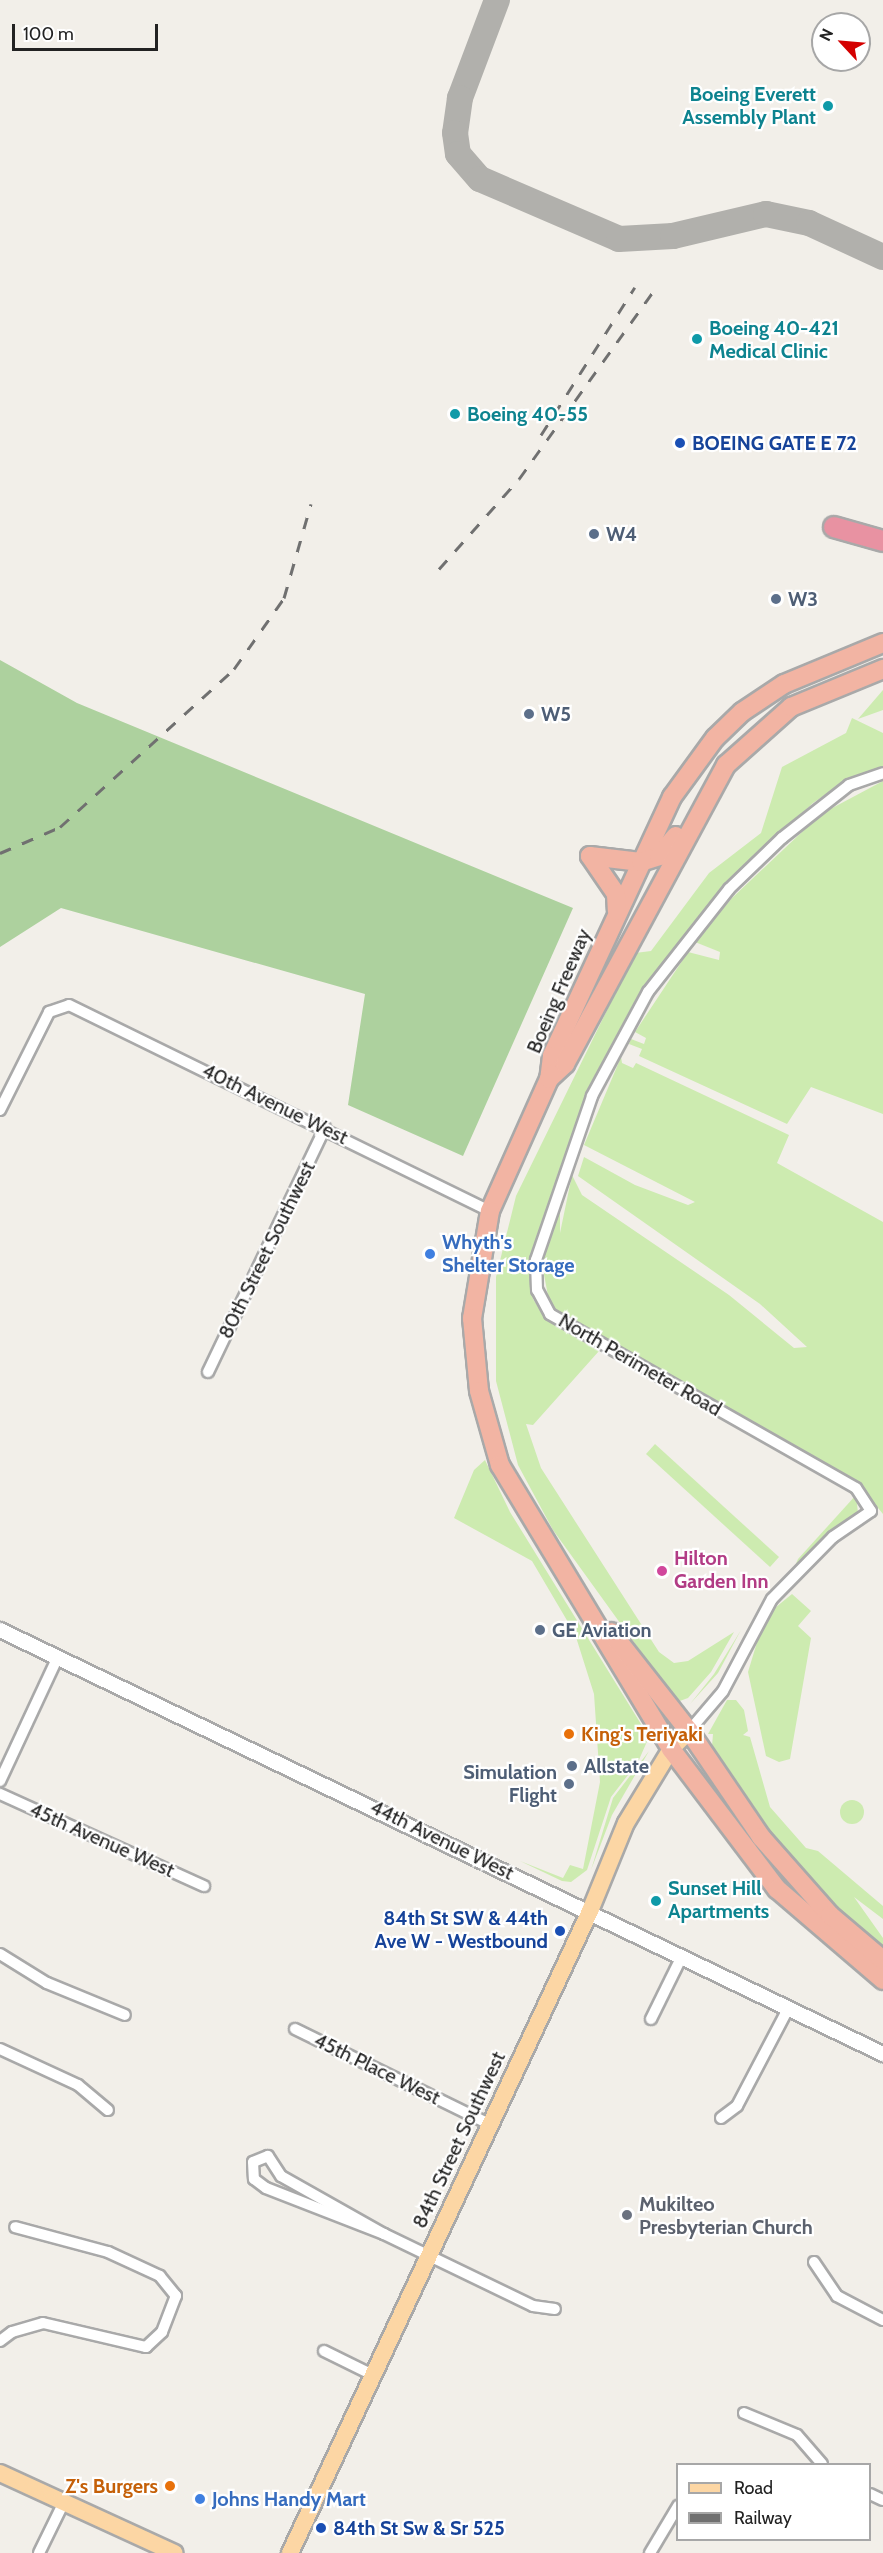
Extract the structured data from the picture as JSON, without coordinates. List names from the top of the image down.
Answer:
{
  "streets": {
    "highway": ["Boeing Freeway"],
    "main road": ["84th Street Southwest"],
    "street": [
      "40th Avenue West",
      "80th Street Southwest",
      "North Perimeter Road",
      "45th Avenue West",
      "44th Avenue West",
      "45th Place West"
    ]
  },
  "crossings": [
    ["40th Avenue West", "80th Street Southwest"],
    ["North Perimeter Road", "84th Street Southwest"],
    ["44th Avenue West", "84th Street Southwest"],
    ["45th Place West", "84th Street Southwest"]
  ],
  "places": [
    "Boeing Everett Assembly Plant",
    "Boeing 40-421 Medical Clinic",
    "Boeing 40-55",
    "BOEING GATE E 72",
    "W4",
    "W3",
    "W5",
    "Whyth's Shelter Storage",
    "Hilton Garden Inn",
    "GE Aviation",
    "King's Teriyaki",
    "Allstate",
    "Simulation Flight",
    "Sunset Hill Apartments",
    "84th St SW & 44th Ave W - Westbound",
    "Mukilteo Presbyterian Church",
    "Z's Burgers",
    "Johns Handy Mart",
    "84th St Sw & Sr 525"
  ],
  "legend": ["Road", "Railway"],
  "scale_bar": "100 m",
  "north": "top left"
}
